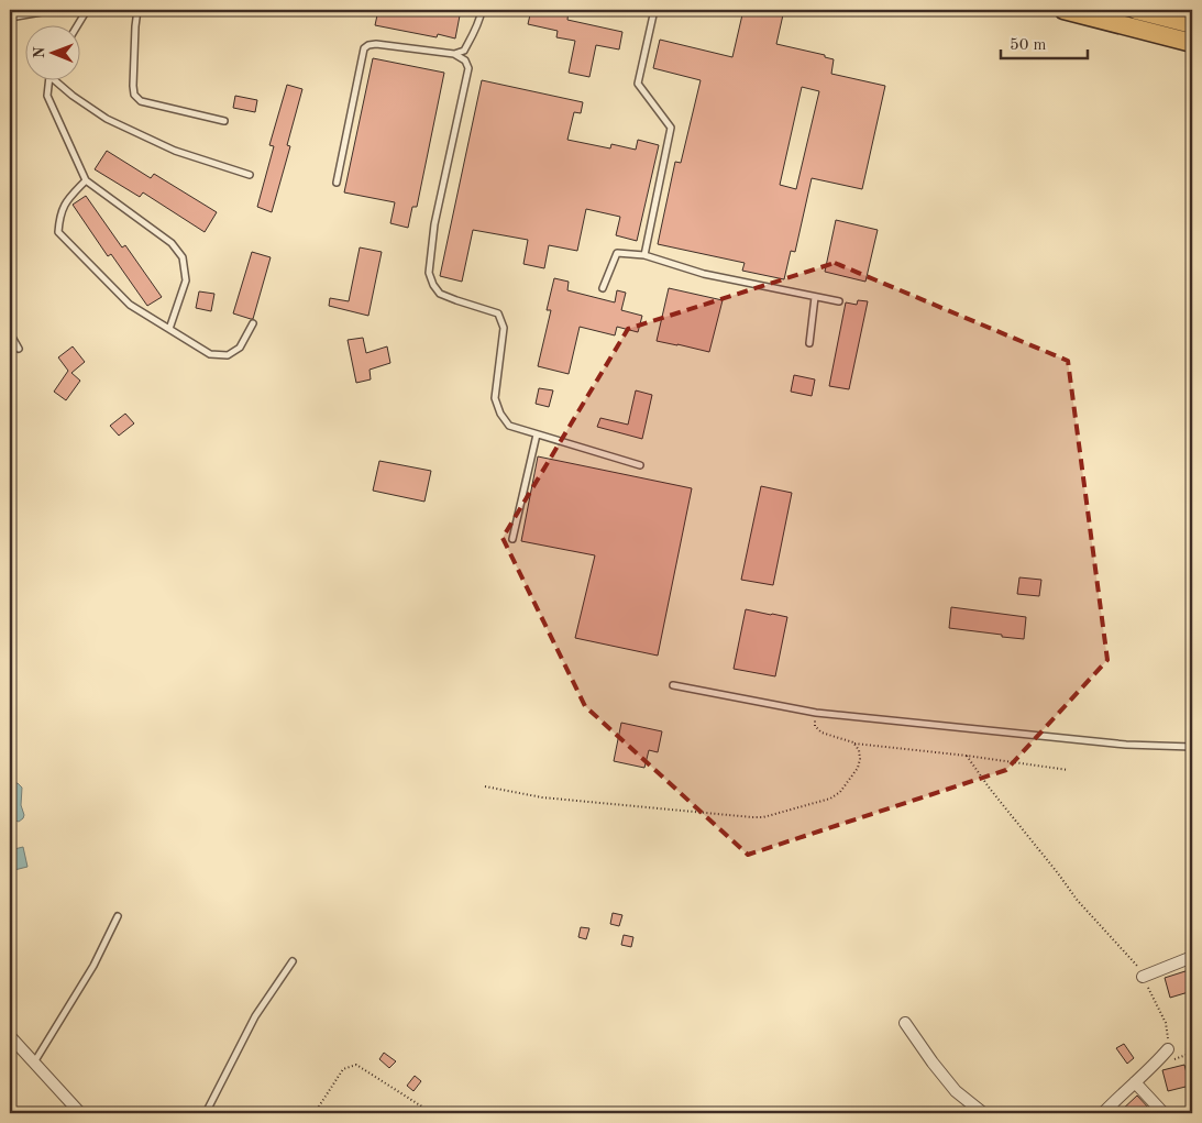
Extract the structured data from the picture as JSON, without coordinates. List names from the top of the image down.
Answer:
{
  "scale_bar": "50 m",
  "north": "left"
}
